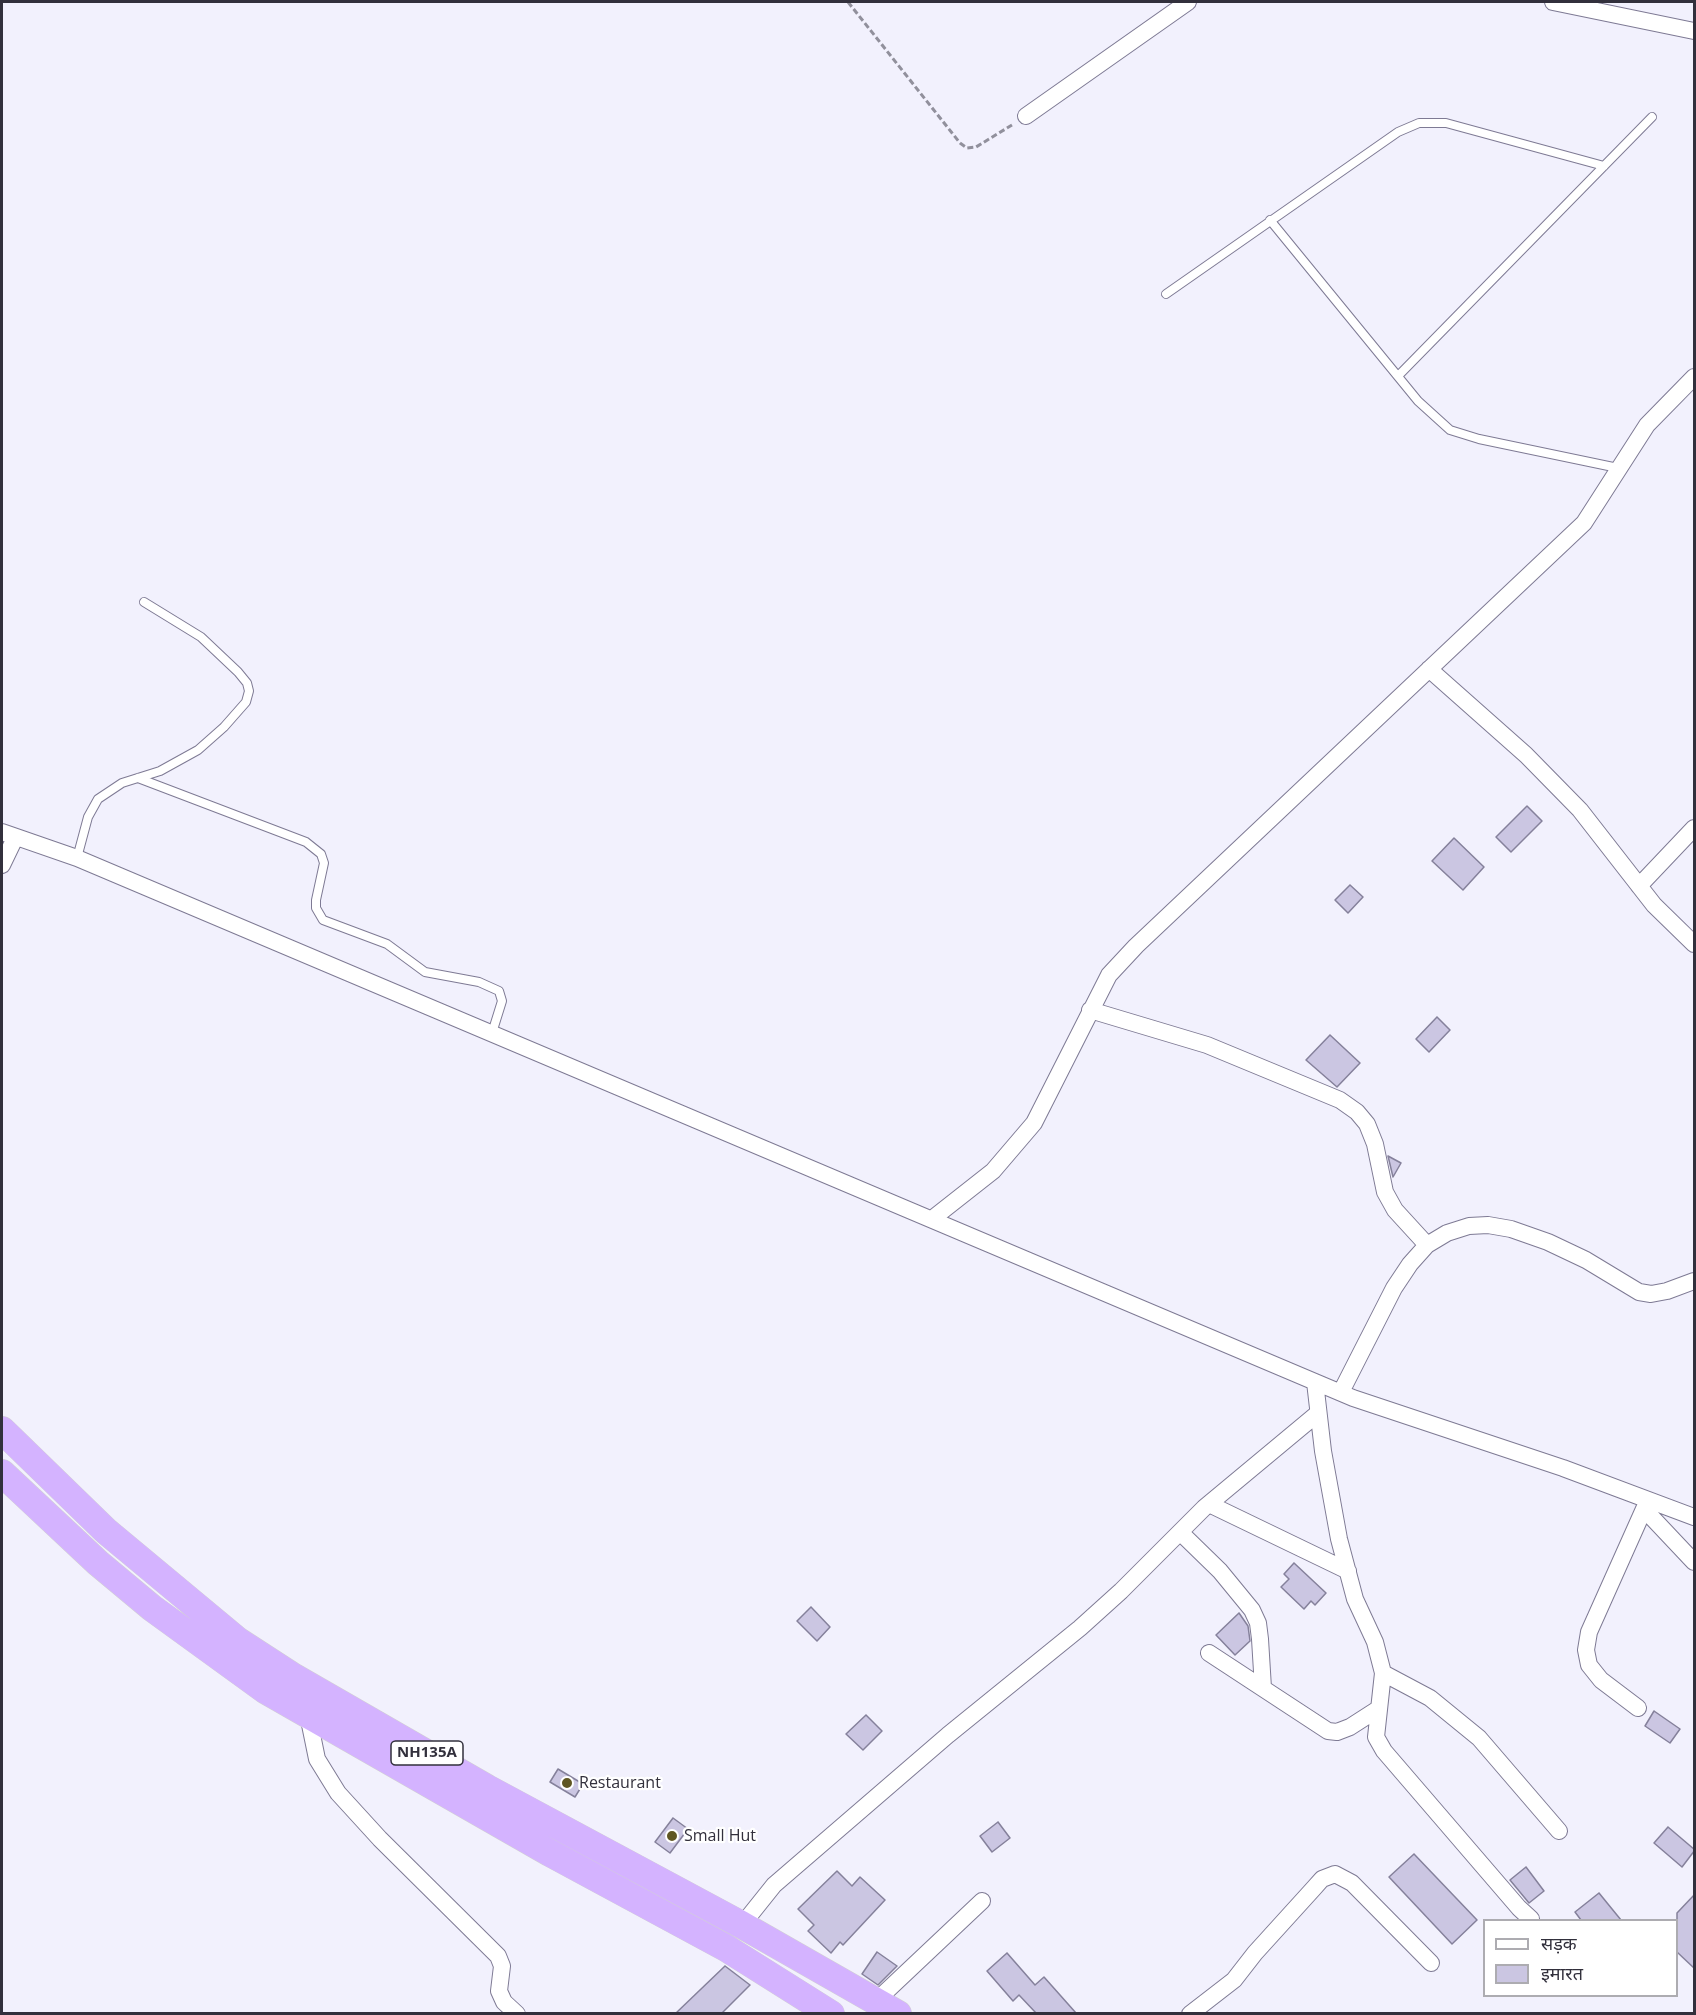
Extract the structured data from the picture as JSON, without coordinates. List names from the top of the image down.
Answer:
{
  "streets": {
    "highway": ["NH135A"]
  },
  "places": ["Restaurant", "Small Hut"],
  "legend": ["सड़क", "इमारत"]
}
